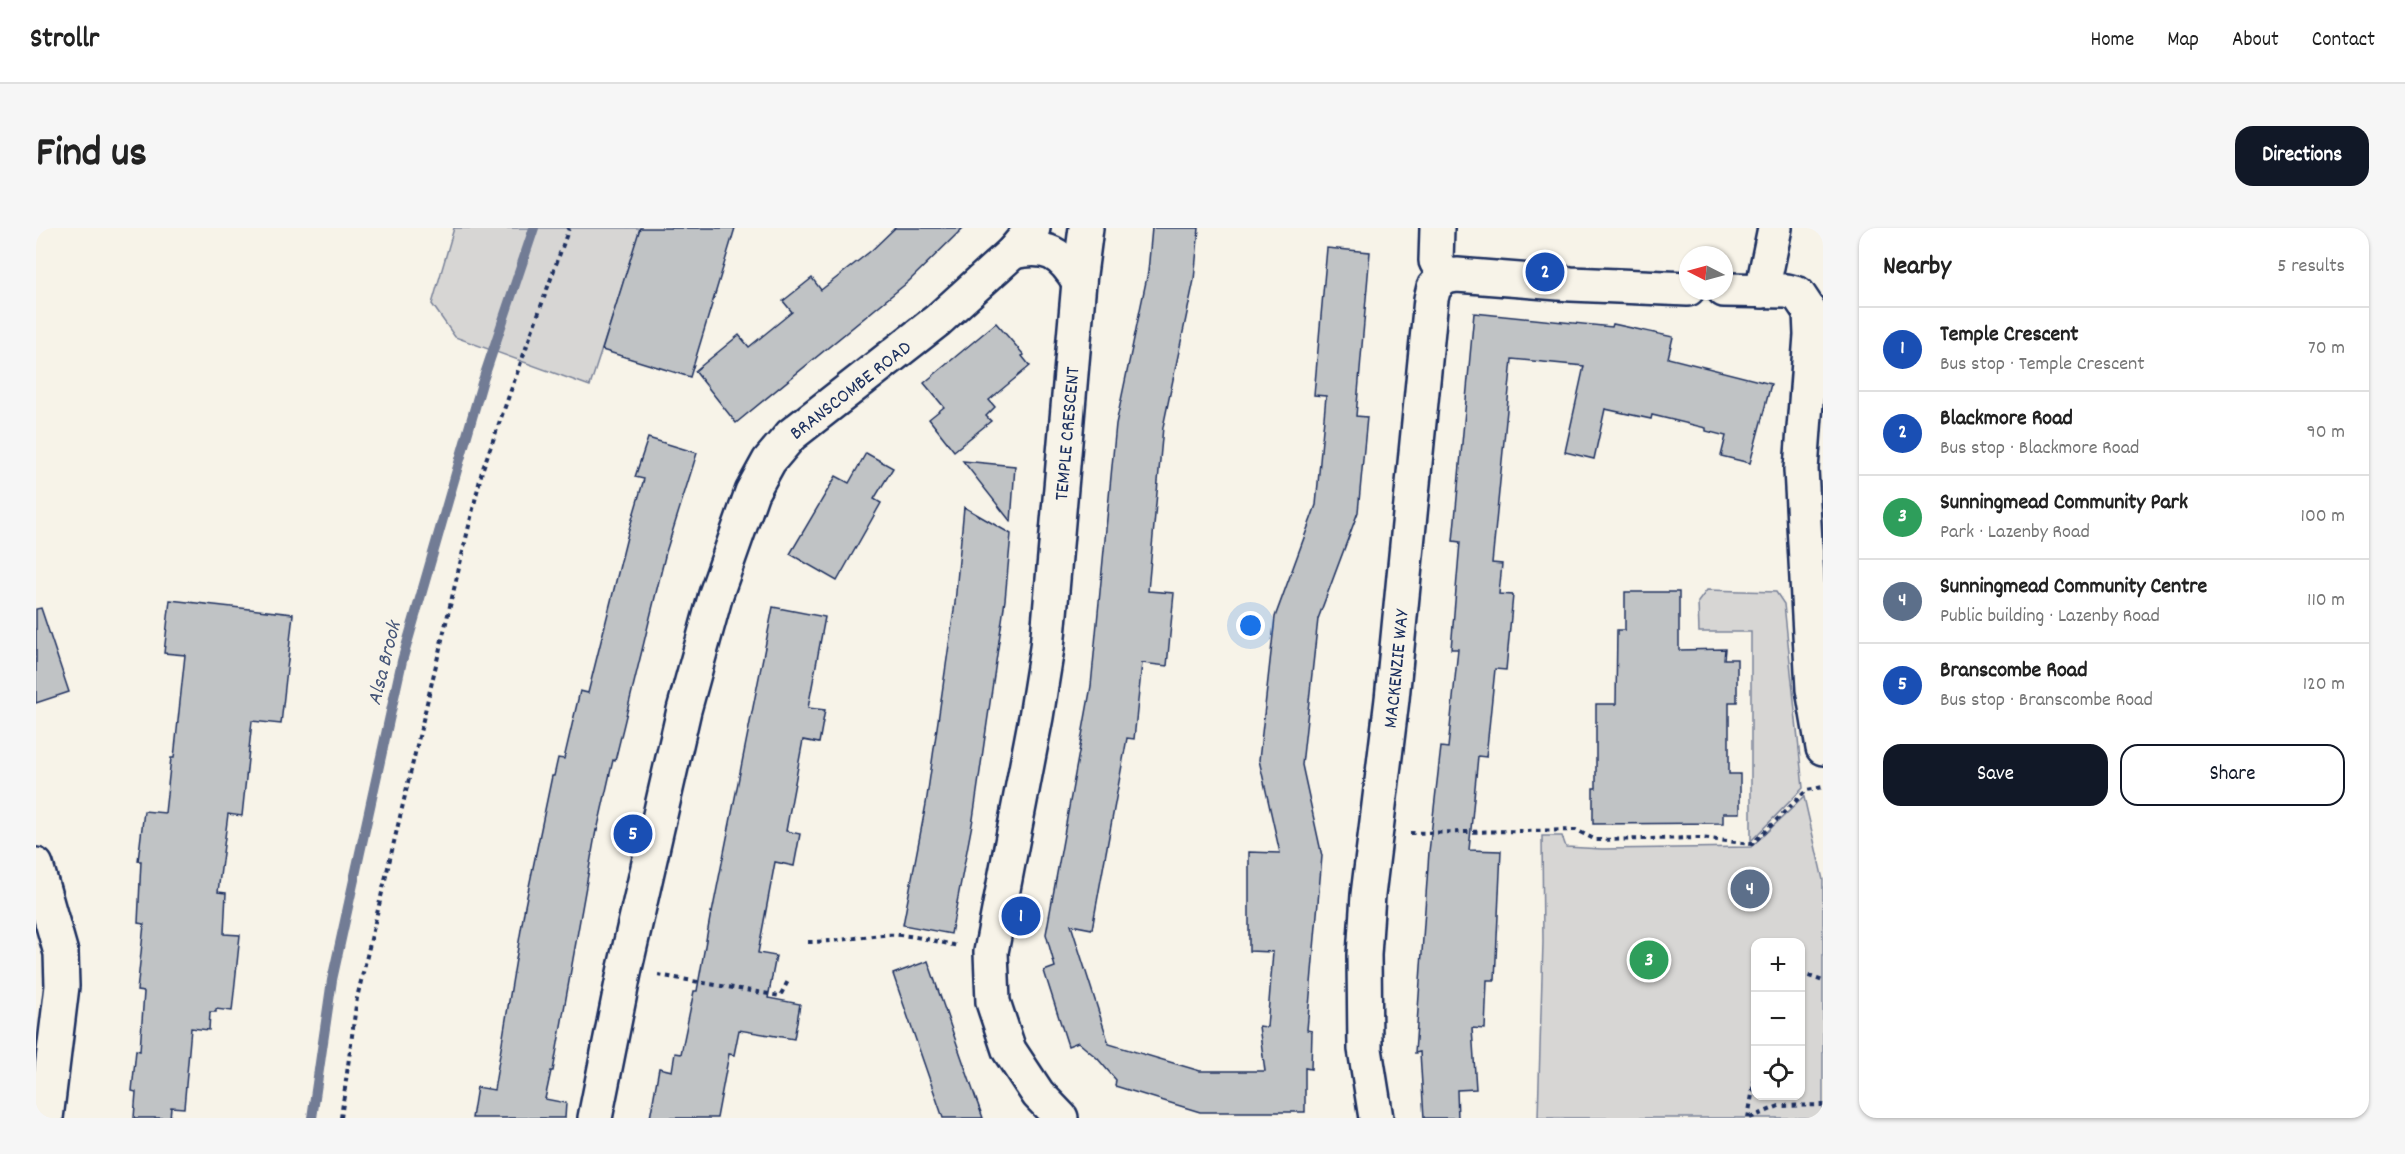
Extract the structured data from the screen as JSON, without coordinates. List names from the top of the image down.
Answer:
{
  "streets": {
    "street": ["BRANSCOMBE ROAD", "TEMPLE CRESCENT", "MACKENZIE WAY"]
  },
  "crossings": [
    ["BRANSCOMBE ROAD", "TEMPLE CRESCENT"]
  ],
  "water": ["Alsa Brook"],
  "north": "left",
  "page": {
    "header": "Strollr",
    "nav": [
      "Home",
      "Map",
      "About",
      "Contact"
    ],
    "title": "Find us",
    "buttons": [
      "Directions",
      ["Save", "Share"]
    ],
    "heading": ["Nearby", "5 results"],
    "pins": [
      "2",
      "5",
      "4",
      "1",
      "3"
    ],
    "list": [
      {
        "mark": "1",
        "name": "Temple Crescent",
        "note": "Bus stop · Temple Crescent",
        "value": "70 m"
      },
      {
        "mark": "2",
        "name": "Blackmore Road",
        "note": "Bus stop · Blackmore Road",
        "value": "90 m"
      },
      {
        "mark": "3",
        "name": "Sunningmead Community Park",
        "note": "Park · Lazenby Road",
        "value": "100 m"
      },
      {
        "mark": "4",
        "name": "Sunningmead Community Centre",
        "note": "Public building · Lazenby Road",
        "value": "110 m"
      },
      {
        "mark": "5",
        "name": "Branscombe Road",
        "note": "Bus stop · Branscombe Road",
        "value": "120 m"
      }
    ],
    "map_buttons": ["+", "−"]
  }
}
